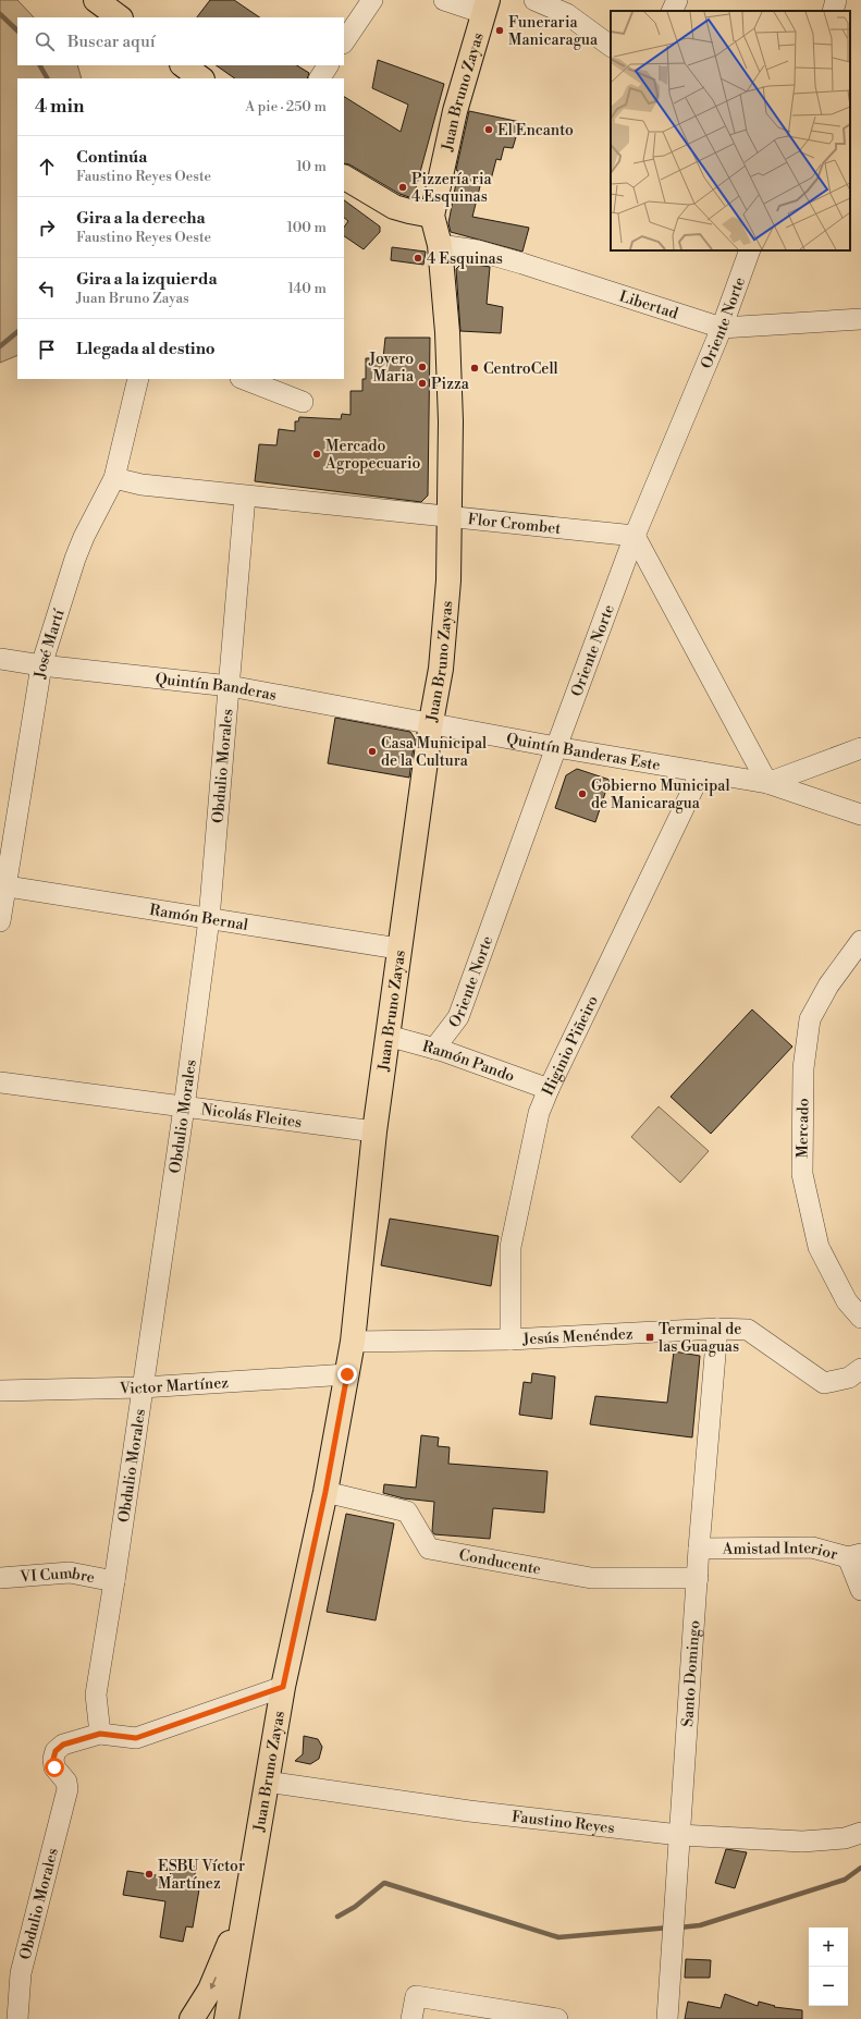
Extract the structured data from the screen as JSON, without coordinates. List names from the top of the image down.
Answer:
{
  "streets": {
    "main road": ["Juan Bruno Zayas"],
    "street": [
      "Libertad",
      "Oriente Norte",
      "Flor Crombet",
      "José Martí",
      "Quintín Banderas",
      "Quintín Banderas Este",
      "Obdulio Morales",
      "Ramón Bernal",
      "Higinio Piñeiro",
      "Ramón Pando",
      "Nicolás Fleites",
      "Mercado",
      "Jesús Menéndez",
      "Victor Martínez",
      "Amistad Interior",
      "Conducente",
      "VI Cumbre",
      "Santo Domingo",
      "Faustino Reyes"
    ]
  },
  "crossings": [
    ["Juan Bruno Zayas", "Libertad"],
    ["Juan Bruno Zayas", "Flor Crombet"],
    ["Juan Bruno Zayas", "Quintín Banderas"],
    ["Juan Bruno Zayas", "Quintín Banderas Este"],
    ["Juan Bruno Zayas", "Ramón Bernal"],
    ["Juan Bruno Zayas", "Ramón Pando"],
    ["Juan Bruno Zayas", "Nicolás Fleites"],
    ["Juan Bruno Zayas", "Jesús Menéndez"],
    ["Juan Bruno Zayas", "Victor Martínez"],
    ["Juan Bruno Zayas", "Conducente"],
    ["Juan Bruno Zayas", "Faustino Reyes"],
    ["Libertad", "Oriente Norte"],
    ["Oriente Norte", "Flor Crombet"],
    ["Oriente Norte", "Quintín Banderas Este"],
    ["Oriente Norte", "Ramón Pando"],
    ["Flor Crombet", "José Martí"],
    ["Flor Crombet", "Obdulio Morales"],
    ["José Martí", "Quintín Banderas"],
    ["José Martí", "Ramón Bernal"],
    ["Quintín Banderas", "Quintín Banderas Este"],
    ["Quintín Banderas", "Obdulio Morales"],
    ["Quintín Banderas Este", "Higinio Piñeiro"],
    ["Obdulio Morales", "Ramón Bernal"],
    ["Obdulio Morales", "Nicolás Fleites"],
    ["Obdulio Morales", "Victor Martínez"],
    ["Obdulio Morales", "VI Cumbre"],
    ["Higinio Piñeiro", "Ramón Pando"],
    ["Higinio Piñeiro", "Jesús Menéndez"],
    ["Jesús Menéndez", "Santo Domingo"],
    ["Amistad Interior", "Santo Domingo"],
    ["Conducente", "Santo Domingo"],
    ["Santo Domingo", "Faustino Reyes"]
  ],
  "places": {
    "other": [
      "Funeraria Manicaragua",
      "El Encanto",
      "Pizzería ria 4 Esquinas",
      "4 Esquinas",
      "Joyero Maria",
      "CentroCell",
      "Pizza",
      "Mercado Agropecuario",
      "Casa Municipal de la Cultura",
      "Gobierno Municipal de Manicaragua",
      "ESBU Víctor Martínez"
    ],
    "transit": ["Terminal de las Guaguas"]
  },
  "page": {
    "search": "Buscar aquí",
    "heading": ["4 min", "A pie · 250 m"],
    "list": [
      ["Continúa", "Faustino Reyes Oeste", "10 m"],
      ["Gira a la derecha", "Faustino Reyes Oeste", "100 m"],
      ["Gira a la izquierda", "Juan Bruno Zayas", "140 m"],
      "Llegada al destino"
    ],
    "map_buttons": ["+", "−"]
  }
}
